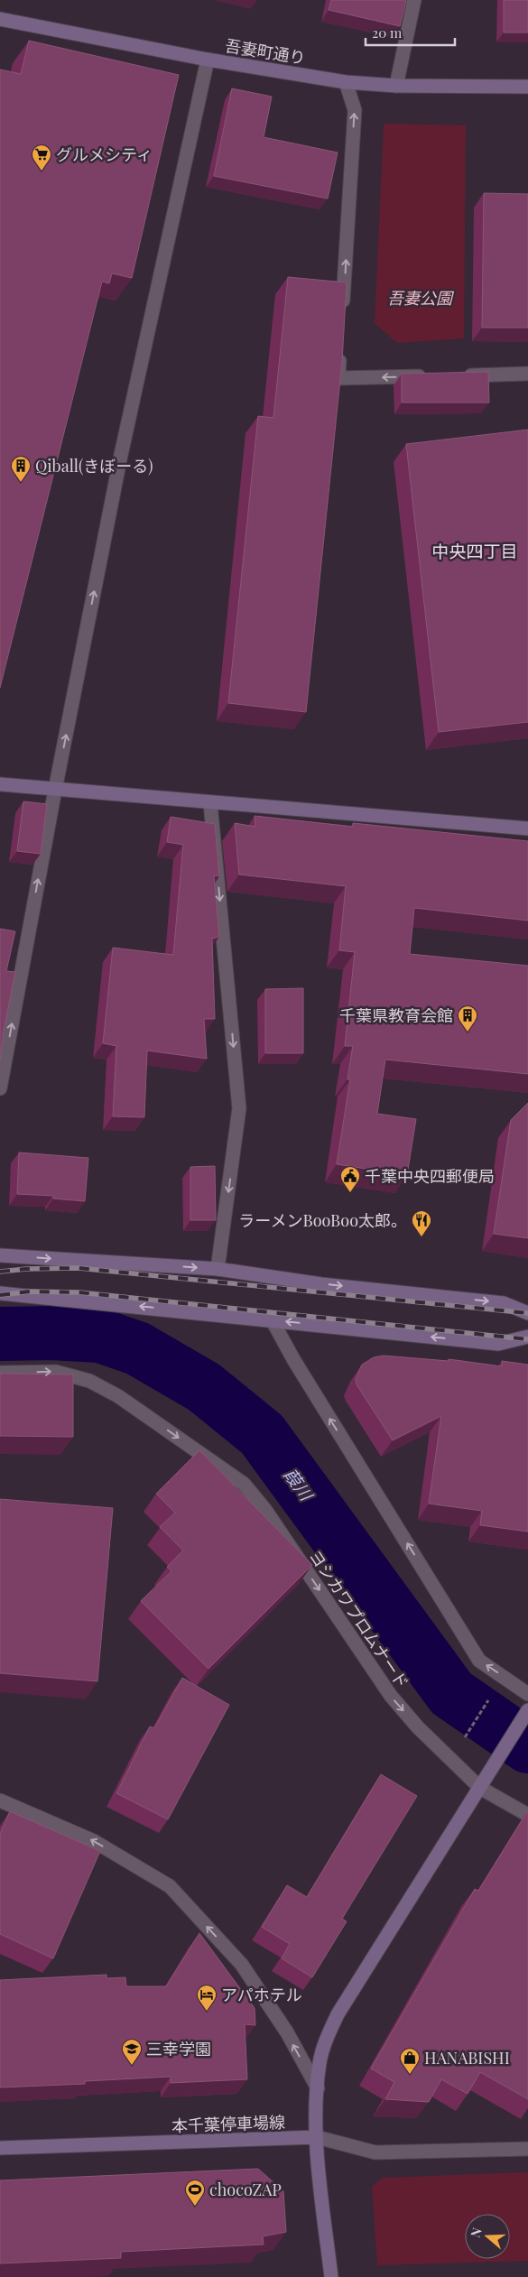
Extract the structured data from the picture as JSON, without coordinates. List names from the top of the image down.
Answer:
{
  "streets": {
    "street": ["吾妻町通り", "ヨシカワプロムナード", "本千葉停車場線"]
  },
  "districts": ["中央四丁目"],
  "water": ["葭川"],
  "parks": ["吾妻公園"],
  "places": {
    "supermarket": ["グルメシティ"],
    "building": ["Qiball(きぼーる)", "千葉県教育会館"],
    "public building": ["千葉中央四郵便局"],
    "restaurant": ["ラーメンBooBoo太郎。"],
    "hotel": ["アパホテル"],
    "school or university": ["三幸学園"],
    "shop": ["HANABISHI"],
    "sports": ["chocoZAP"]
  },
  "scale_bar": "20 m",
  "north": "left"
}
